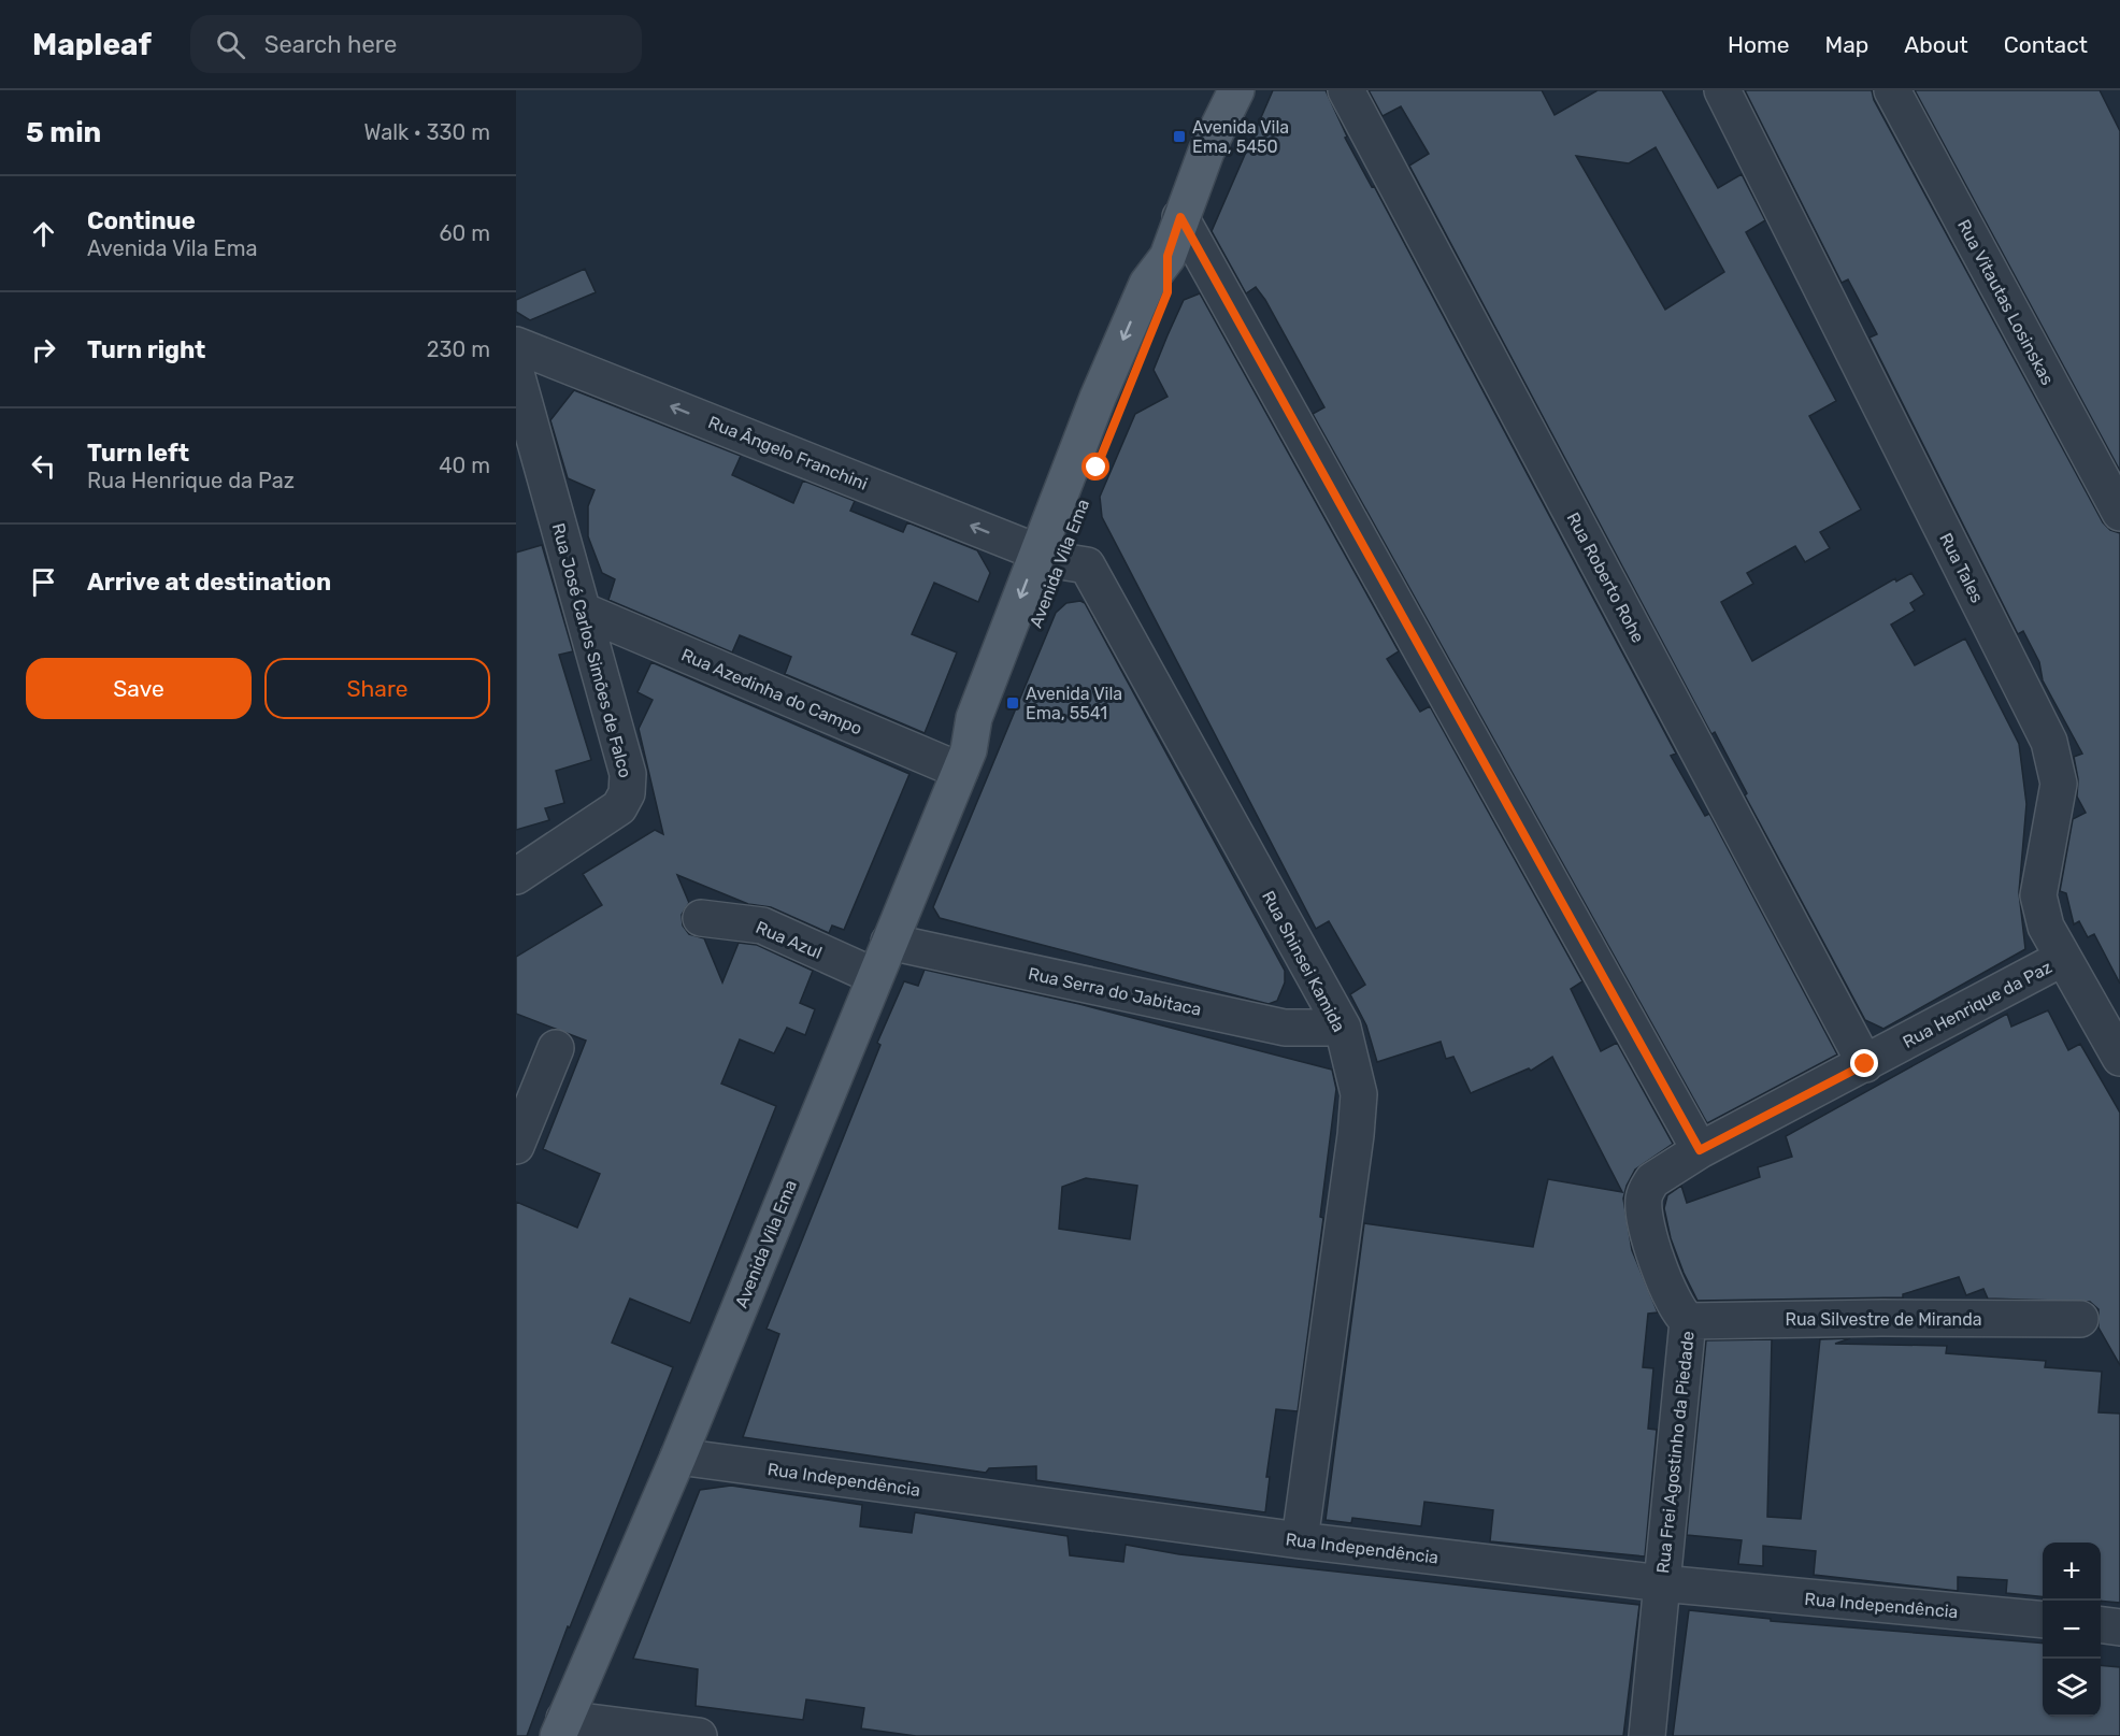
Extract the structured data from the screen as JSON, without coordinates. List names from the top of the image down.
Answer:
{
  "streets": {
    "main road": ["Avenida Vila Ema"],
    "street": [
      "Rua Vitautas Losinskas",
      "Rua Ângelo Franchini",
      "Rua Tales",
      "Rua Roberto Rohe",
      "Rua José Carlos Simões de Falco",
      "Rua Azedinha do Campo",
      "Rua Azul",
      "Rua Shinsei Kamida",
      "Rua Serra do Jabitaca",
      "Rua Henrique da Paz",
      "Rua Silvestre de Miranda",
      "Rua Frei Agostinho da Piedade",
      "Rua Independência"
    ]
  },
  "crossings": [
    ["Rua Ângelo Franchini", "Avenida Vila Ema"],
    ["Rua Ângelo Franchini", "Rua Shinsei Kamida"],
    ["Avenida Vila Ema", "Rua Azedinha do Campo"],
    ["Avenida Vila Ema", "Rua Azul"],
    ["Avenida Vila Ema", "Rua Shinsei Kamida"],
    ["Avenida Vila Ema", "Rua Serra do Jabitaca"],
    ["Avenida Vila Ema", "Rua Independência"],
    ["Rua Tales", "Rua Henrique da Paz"],
    ["Rua Roberto Rohe", "Rua Henrique da Paz"],
    ["Rua José Carlos Simões de Falco", "Rua Azedinha do Campo"],
    ["Rua Shinsei Kamida", "Rua Serra do Jabitaca"],
    ["Rua Shinsei Kamida", "Rua Independência"],
    ["Rua Henrique da Paz", "Rua Frei Agostinho da Piedade"],
    ["Rua Silvestre de Miranda", "Rua Frei Agostinho da Piedade"],
    ["Rua Frei Agostinho da Piedade", "Rua Independência"]
  ],
  "one_way": ["Rua Ângelo Franchini"],
  "places": {
    "transit": ["Avenida Vila Ema, 5450", "Avenida Vila Ema, 5541"]
  },
  "page": {
    "header": "Mapleaf",
    "search": "Search here",
    "nav": [
      "Home",
      "Map",
      "About",
      "Contact"
    ],
    "heading": ["5 min", "Walk · 330 m"],
    "list": [
      ["Continue", "Avenida Vila Ema", "60 m"],
      ["Turn right", "230 m"],
      ["Turn left", "Rua Henrique da Paz", "40 m"],
      "Arrive at destination"
    ],
    "buttons": ["Save", "Share"],
    "map_buttons": ["+", "−"]
  }
}
